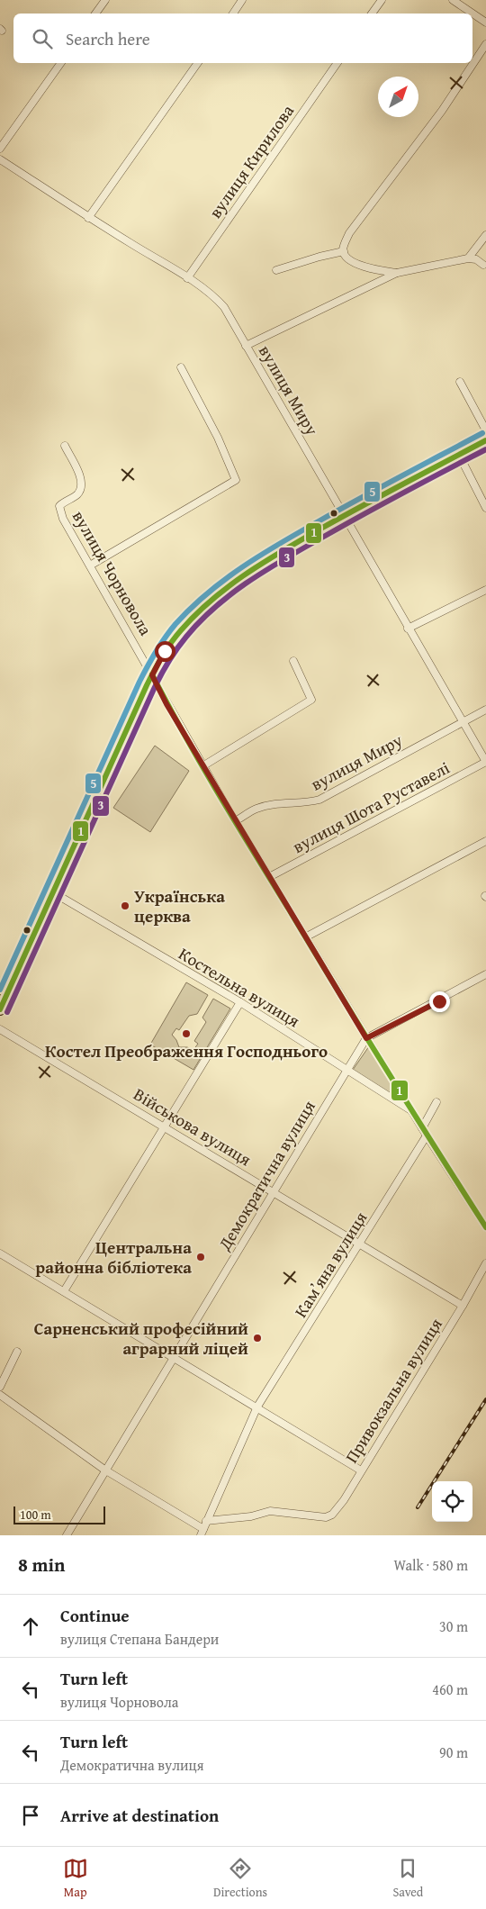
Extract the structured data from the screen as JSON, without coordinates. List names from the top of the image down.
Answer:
{
  "streets": {
    "street": [
      "вулиця Кирилова",
      "вулиця Миру",
      "вулиця Чорновола",
      "вулиця Шота Руставелі",
      "Костельна вулиця",
      "Військова вулиця",
      "Демократична вулиця",
      "Камʼяна вулиця",
      "Привокзальна вулиця"
    ]
  },
  "crossings": [
    ["вулиця Кирилова", "вулиця Миру"],
    ["вулиця Миру", "вулиця Чорновола"],
    ["вулиця Миру", "вулиця Шота Руставелі"],
    ["вулиця Чорновола", "вулиця Шота Руставелі"],
    ["вулиця Чорновола", "Костельна вулиця"],
    ["вулиця Чорновола", "Демократична вулиця"],
    ["вулиця Чорновола", "Камʼяна вулиця"],
    ["Костельна вулиця", "Демократична вулиця"],
    ["Військова вулиця", "Демократична вулиця"],
    ["Військова вулиця", "Камʼяна вулиця"],
    ["Військова вулиця", "Привокзальна вулиця"],
    ["Камʼяна вулиця", "Привокзальна вулиця"]
  ],
  "places": [
    "Українська церква",
    "Костел Преображення Господнього",
    "Центральна районна бібліотека",
    "Сарненський професійний аграрний ліцей"
  ],
  "lines": ["transit line 5", "transit line 1", "transit line 3"],
  "scale_bar": "100 m",
  "north": "top right",
  "page": {
    "search": "Search here",
    "scale": "100 m",
    "heading": ["8 min", "Walk · 580 m"],
    "list": [
      ["Continue", "вулиця Степана Бандери", "30 m"],
      ["Turn left", "вулиця Чорновола", "460 m"],
      ["Turn left", "Демократична вулиця", "90 m"],
      "Arrive at destination"
    ],
    "nav": ["Map", "Directions", "Saved"]
  }
}
